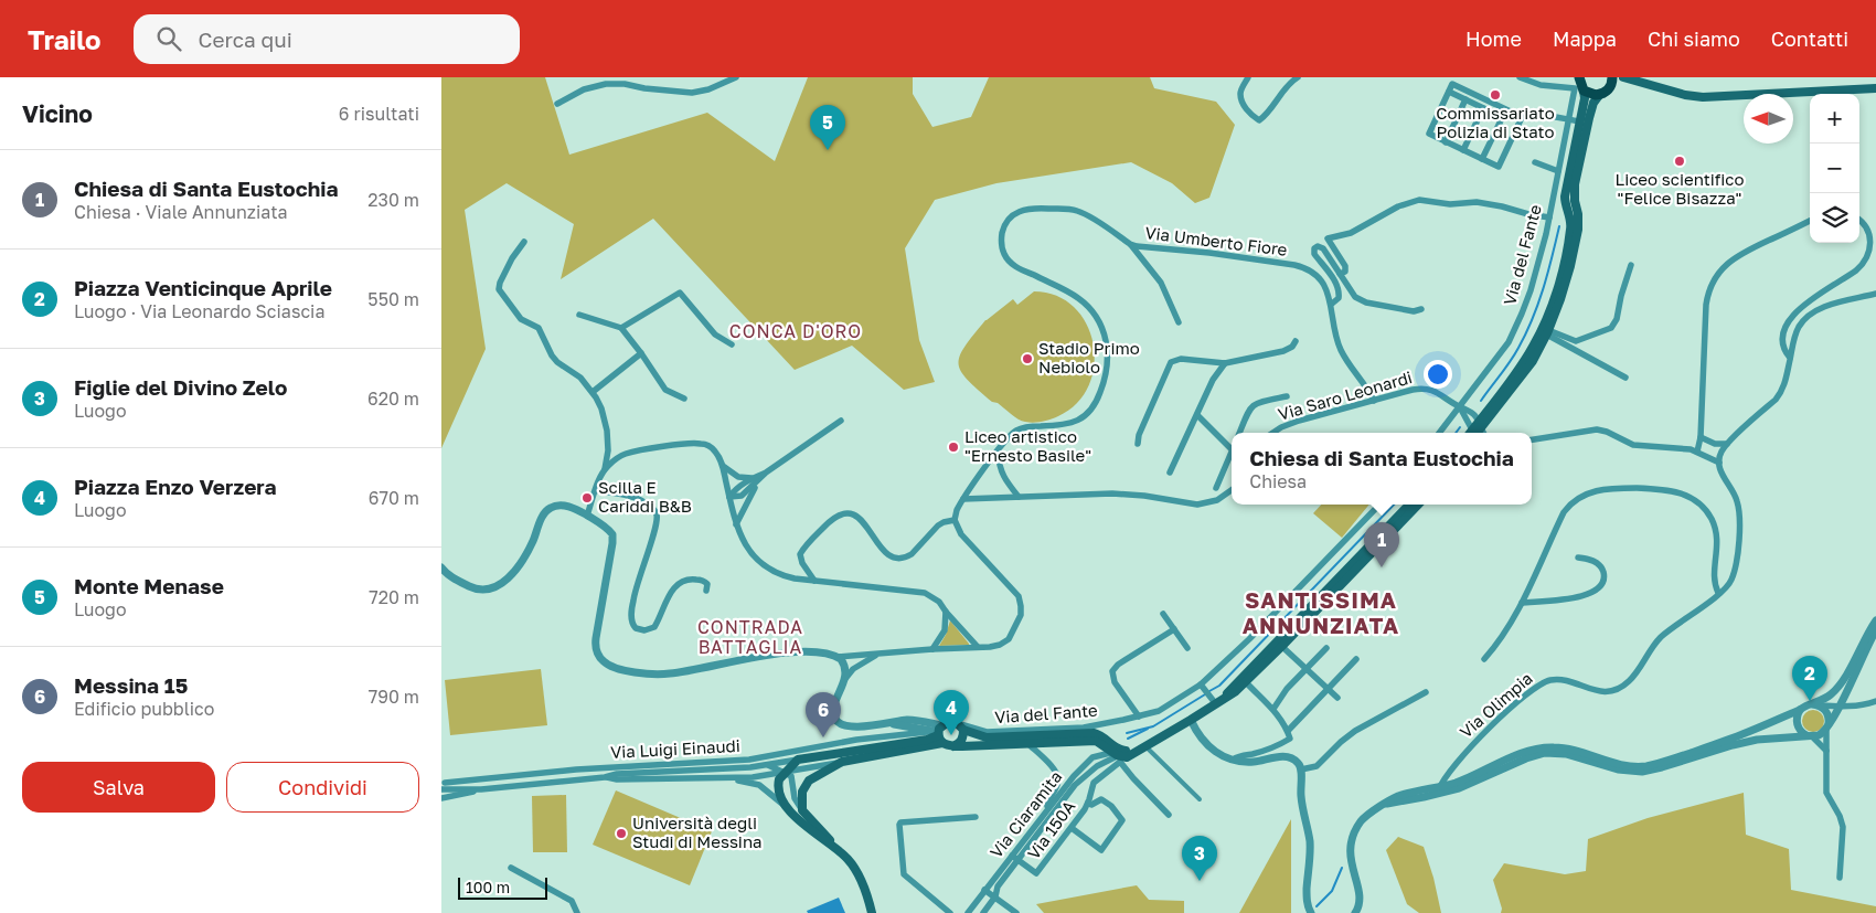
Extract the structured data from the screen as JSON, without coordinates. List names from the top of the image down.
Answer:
{
  "streets": {
    "street": [
      "Via Umberto Fiore",
      "Via del Fante",
      "Via Saro Leonardi",
      "Via Olimpia",
      "Via Luigi Einaudi",
      "Via Ciaramita",
      "Via 150A"
    ]
  },
  "crossings": [
    ["Via Umberto Fiore", "Via Saro Leonardi"],
    ["Via del Fante", "Via Saro Leonardi"],
    ["Via Ciaramita", "Via 150A"]
  ],
  "districts": ["CONCA D'ORO", "SANTISSIMA ANNUNZIATA", "CONTRADA BATTAGLIA"],
  "places": [
    "Commissariato Polizia di Stato",
    "Liceo scientifico \"Felice Bisazza\"",
    "Stadio Primo Nebiolo",
    "Liceo artistico \"Ernesto Basile\"",
    "Scilla E Cariddi B&B",
    "Università degli Studi di Messina"
  ],
  "scale_bar": "100 m",
  "north": "left",
  "page": {
    "header": "Trailo",
    "search": "Cerca qui",
    "nav": [
      "Home",
      "Mappa",
      "Chi siamo",
      "Contatti"
    ],
    "heading": ["Vicino", "6 risultati"],
    "map_buttons": ["+", "−"],
    "pins": [
      "5",
      "1",
      "2",
      "4",
      "6",
      "3"
    ],
    "list": [
      {
        "mark": "1",
        "name": "Chiesa di Santa Eustochia",
        "note": "Chiesa · Viale Annunziata",
        "value": "230 m"
      },
      {
        "mark": "2",
        "name": "Piazza Venticinque Aprile",
        "note": "Luogo · Via Leonardo Sciascia",
        "value": "550 m"
      },
      {
        "mark": "3",
        "name": "Figlie del Divino Zelo",
        "note": "Luogo",
        "value": "620 m"
      },
      {
        "mark": "4",
        "name": "Piazza Enzo Verzera",
        "note": "Luogo",
        "value": "670 m"
      },
      {
        "mark": "5",
        "name": "Monte Menase",
        "note": "Luogo",
        "value": "720 m"
      },
      {
        "mark": "6",
        "name": "Messina 15",
        "note": "Edificio pubblico",
        "value": "790 m"
      }
    ],
    "popup": ["Chiesa di Santa Eustochia", "Chiesa"],
    "buttons": ["Salva", "Condividi"],
    "scale": "100 m"
  }
}
